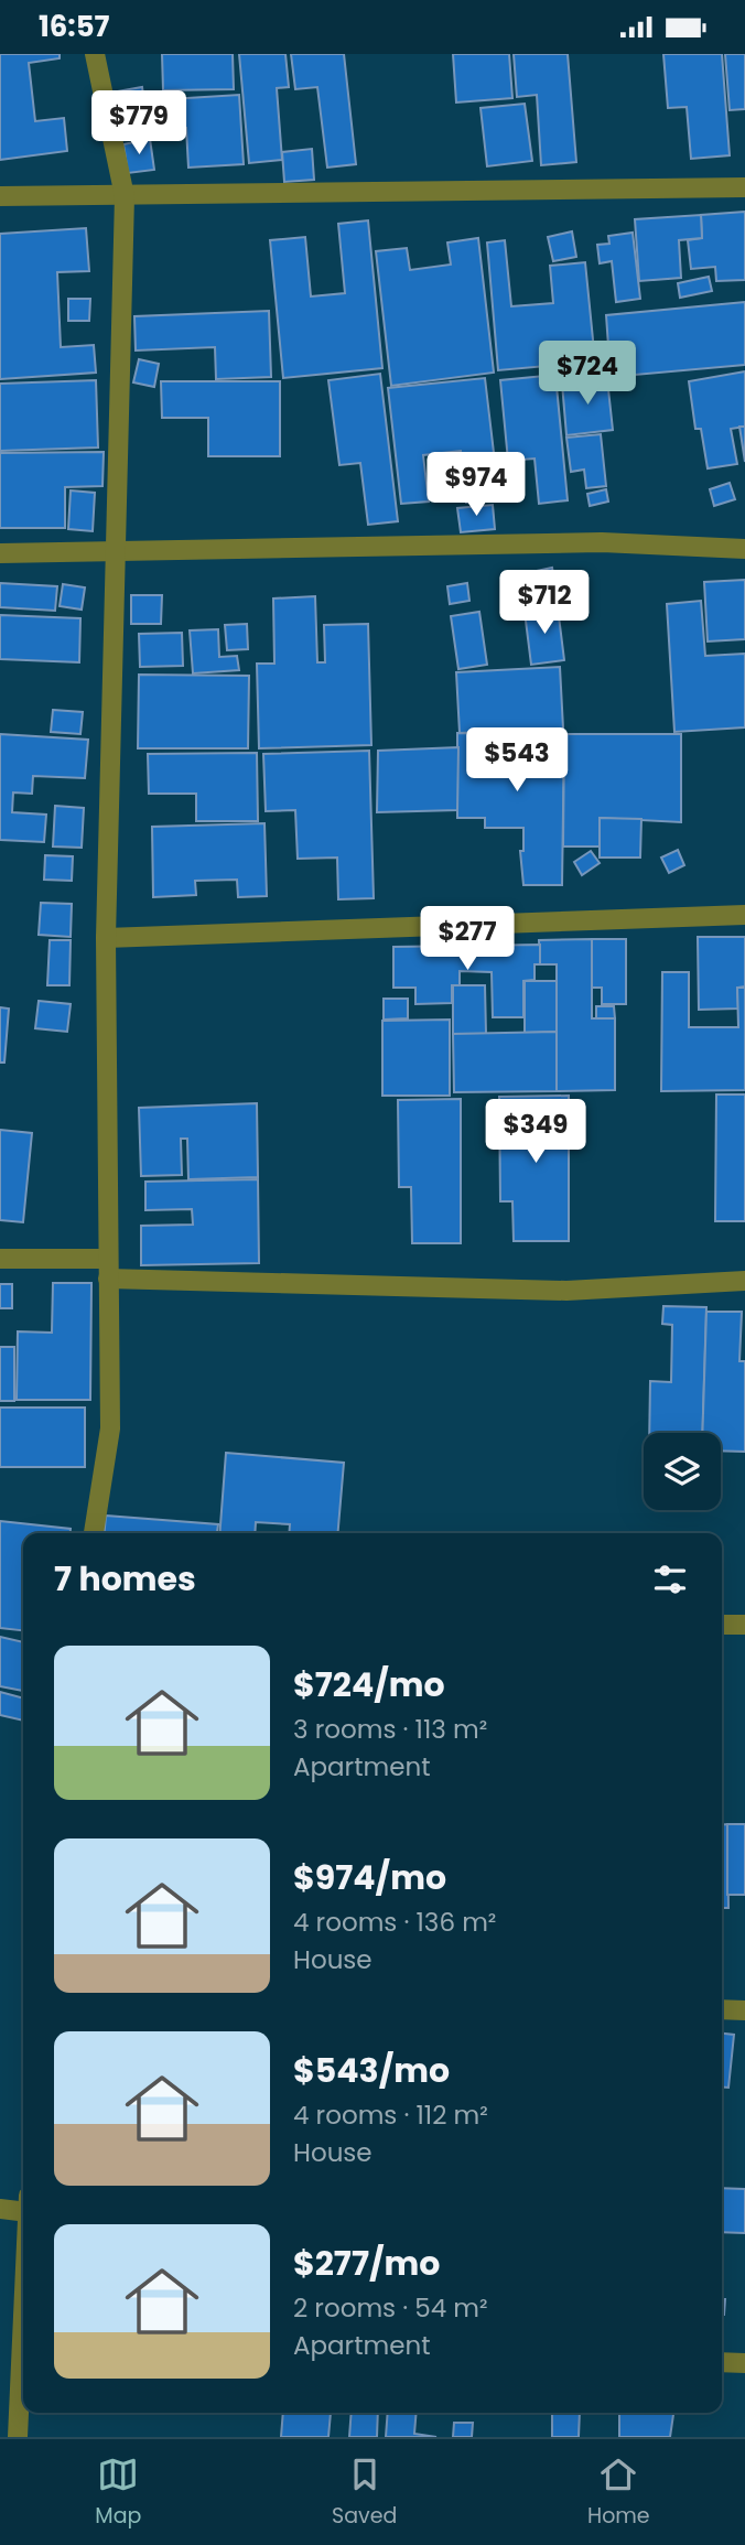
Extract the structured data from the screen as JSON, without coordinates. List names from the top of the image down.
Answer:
{
  "page": {
    "status": "16:57",
    "price": [
      "$779",
      "$724",
      "$974",
      "$712",
      "$543",
      "$277",
      "$349"
    ],
    "heading": "7 homes",
    "list": [
      {
        "name": "$724/mo",
        "note": "3 rooms · 113 m² · Apartment"
      },
      {
        "name": "$974/mo",
        "note": "4 rooms · 136 m² · House"
      },
      {
        "name": "$543/mo",
        "note": "4 rooms · 112 m² · House"
      },
      {
        "name": "$277/mo",
        "note": "2 rooms · 54 m² · Apartment"
      }
    ],
    "tabs": ["Map", "Saved", "Home"]
  }
}
